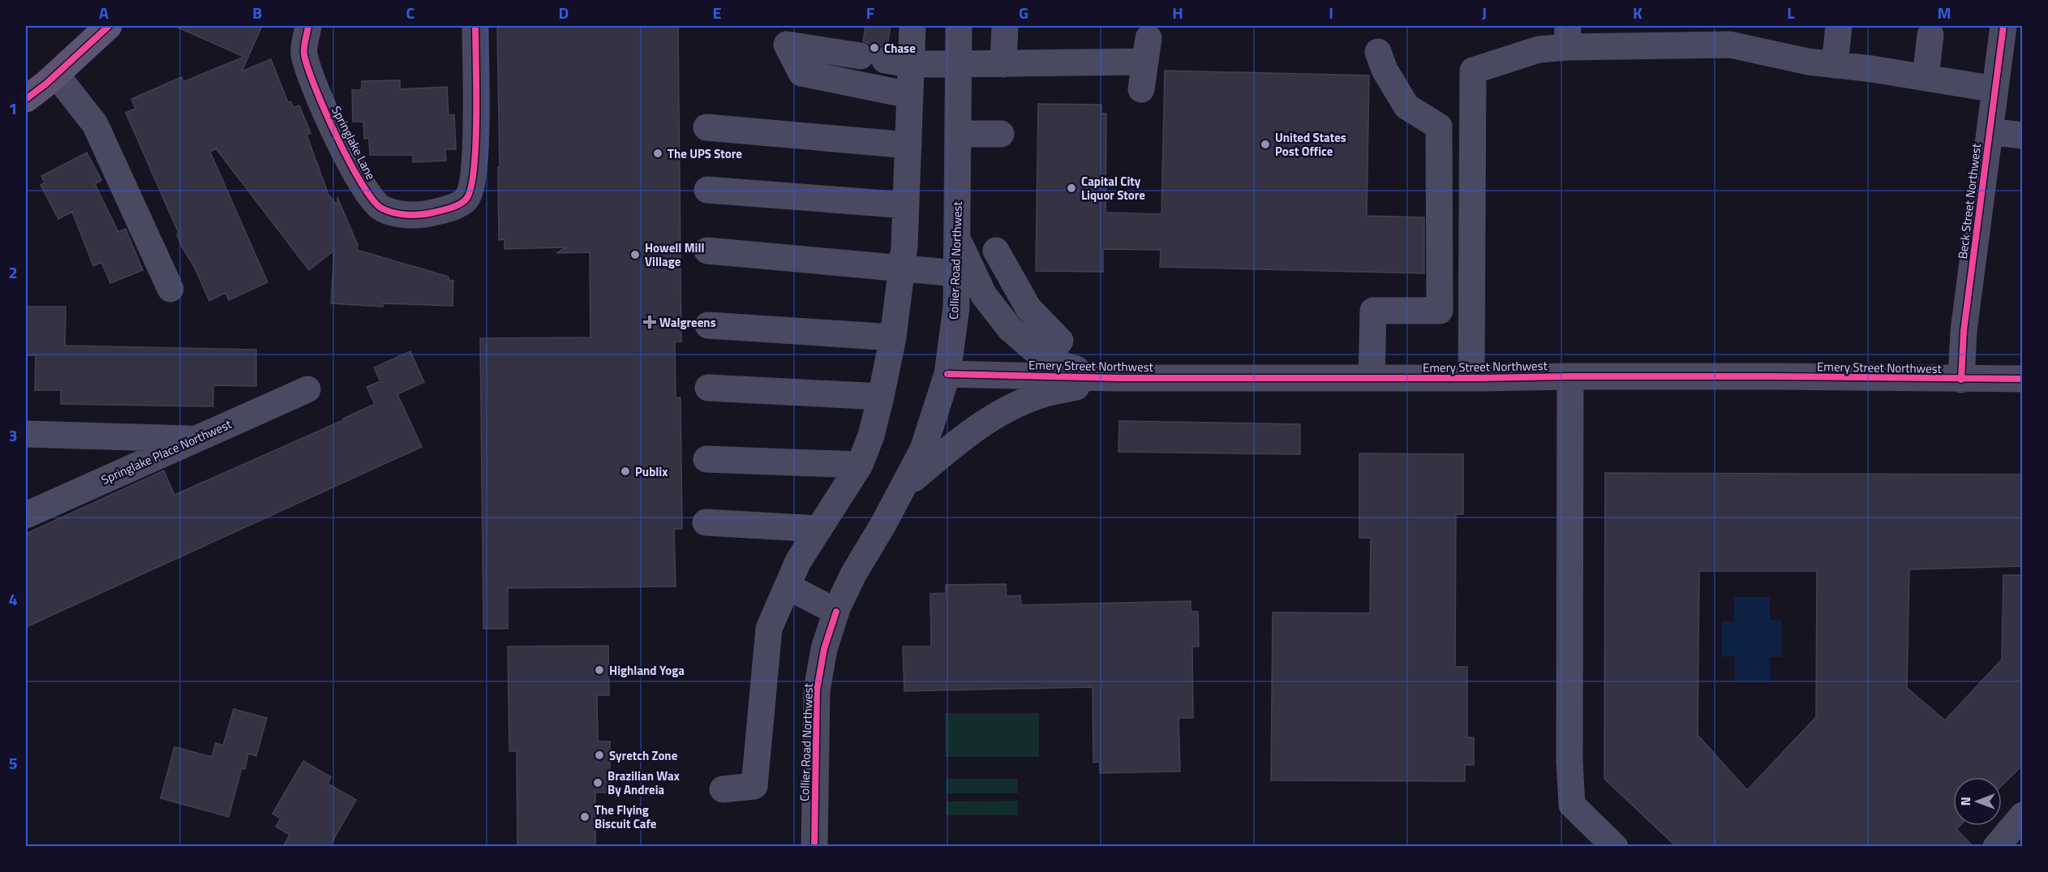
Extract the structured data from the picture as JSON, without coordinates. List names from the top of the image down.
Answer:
{
  "streets": {
    "street": [
      "Springlake Lane",
      "Beck Street Northwest",
      "Collier Road Northwest",
      "Emery Street Northwest",
      "Springlake Place Northwest"
    ]
  },
  "crossings": [
    ["Beck Street Northwest", "Emery Street Northwest"],
    ["Collier Road Northwest", "Emery Street Northwest"]
  ],
  "places": {
    "other": [
      "Chase",
      "United States Post Office",
      "The UPS Store",
      "Capital City Liquor Store",
      "Howell Mill Village",
      "Publix",
      "Highland Yoga",
      "Syretch Zone",
      "Brazilian Wax By Andreia",
      "The Flying Biscuit Cafe"
    ],
    "health": ["Walgreens"]
  },
  "north": "left",
  "grid": {
    "columns": [
      "A",
      "B",
      "C",
      "D",
      "E",
      "F",
      "G",
      "H",
      "I",
      "J",
      "K",
      "L",
      "M"
    ],
    "rows": [
      "1",
      "2",
      "3",
      "4",
      "5"
    ]
  }
}
